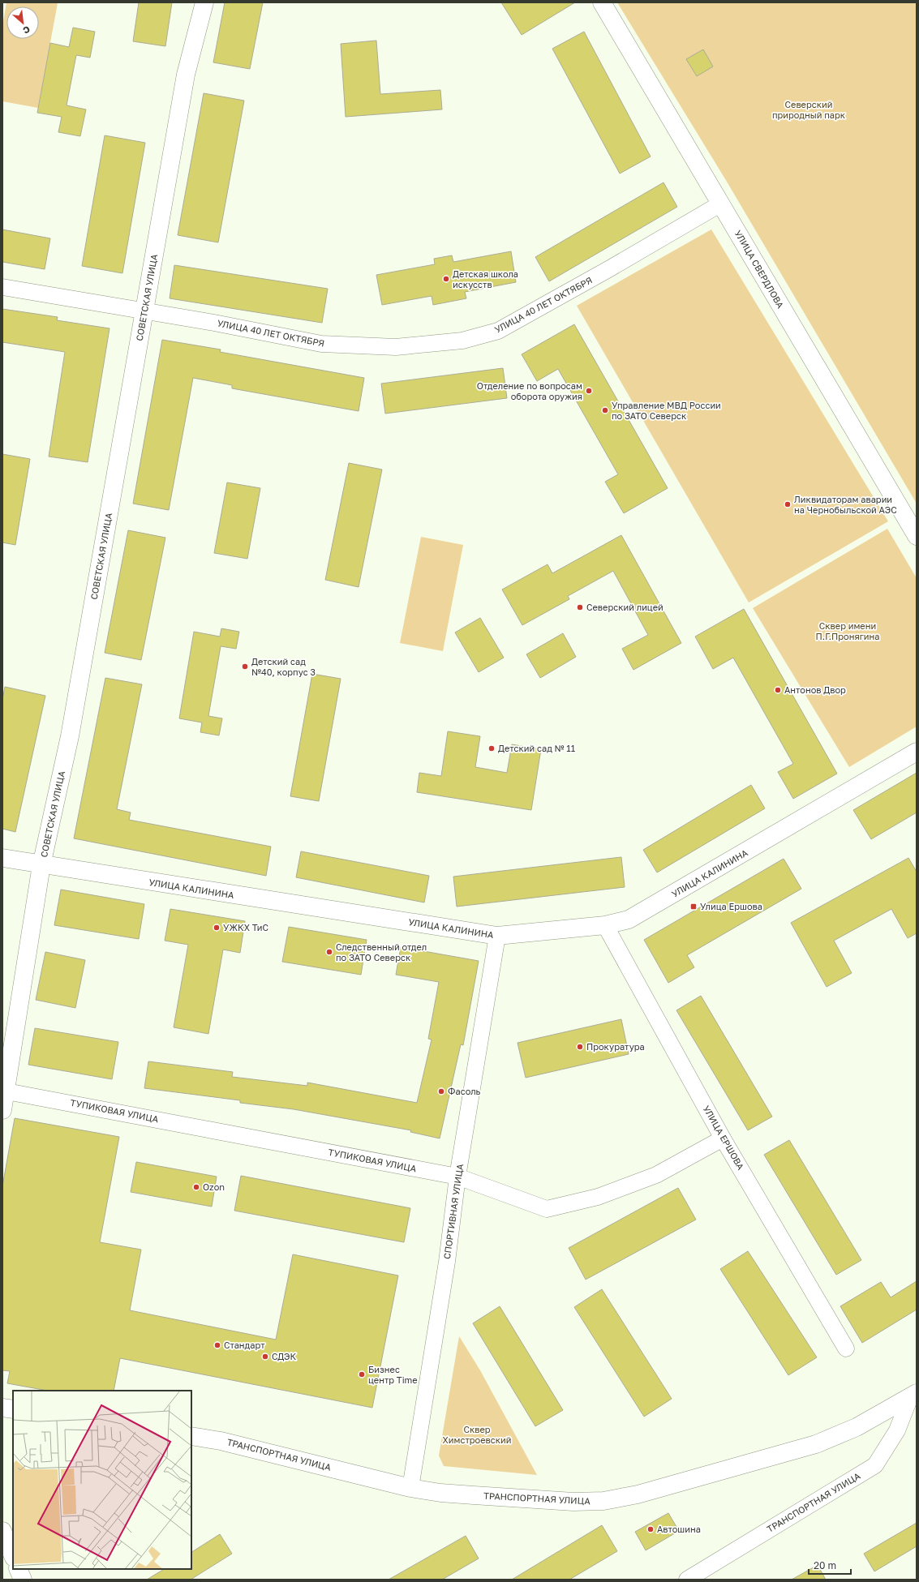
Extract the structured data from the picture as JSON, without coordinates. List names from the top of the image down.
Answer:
{
  "streets": {
    "street": [
      "УЛИЦА СВЕРДЛОВА",
      "СОВЕТСКАЯ УЛИЦА",
      "УЛИЦА 40 ЛЕТ ОКТЯБРЯ",
      "УЛИЦА КАЛИНИНА",
      "ТУПИКОВАЯ УЛИЦА",
      "УЛИЦА ЕРШОВА",
      "СПОРТИВНАЯ УЛИЦА",
      "ТРАНСПОРТНАЯ УЛИЦА"
    ]
  },
  "crossings": [
    ["УЛИЦА СВЕРДЛОВА", "УЛИЦА 40 ЛЕТ ОКТЯБРЯ"],
    ["СОВЕТСКАЯ УЛИЦА", "УЛИЦА 40 ЛЕТ ОКТЯБРЯ"],
    ["СОВЕТСКАЯ УЛИЦА", "УЛИЦА КАЛИНИНА"],
    ["СОВЕТСКАЯ УЛИЦА", "ТУПИКОВАЯ УЛИЦА"],
    ["УЛИЦА КАЛИНИНА", "УЛИЦА ЕРШОВА"],
    ["УЛИЦА КАЛИНИНА", "СПОРТИВНАЯ УЛИЦА"],
    ["ТУПИКОВАЯ УЛИЦА", "УЛИЦА ЕРШОВА"],
    ["ТУПИКОВАЯ УЛИЦА", "СПОРТИВНАЯ УЛИЦА"],
    ["СПОРТИВНАЯ УЛИЦА", "ТРАНСПОРТНАЯ УЛИЦА"]
  ],
  "parks": ["Северский природный парк", "Сквер имени П.Г.Пронягина", "Сквер Химстроевский"],
  "places": {
    "other": [
      "Детская школа искусств",
      "Отделение по вопросам оборота оружия",
      "Управление МВД России по ЗАТО Северск",
      "Ликвидаторам аварии на Чернобыльской АЭС",
      "Северский лицей",
      "Детский сад №40, корпус 3",
      "Антонов Двор",
      "Детский сад № 11",
      "УЖКХ ТиС",
      "Следственный отдел по ЗАТО Северск",
      "Прокуратура",
      "Фасоль",
      "Ozon",
      "Стандарт",
      "СДЭК",
      "Бизнес центр Time",
      "Автошина"
    ],
    "transit": ["Улица Ершова"]
  },
  "scale_bar": "20 m",
  "north": "bottom right"
}
